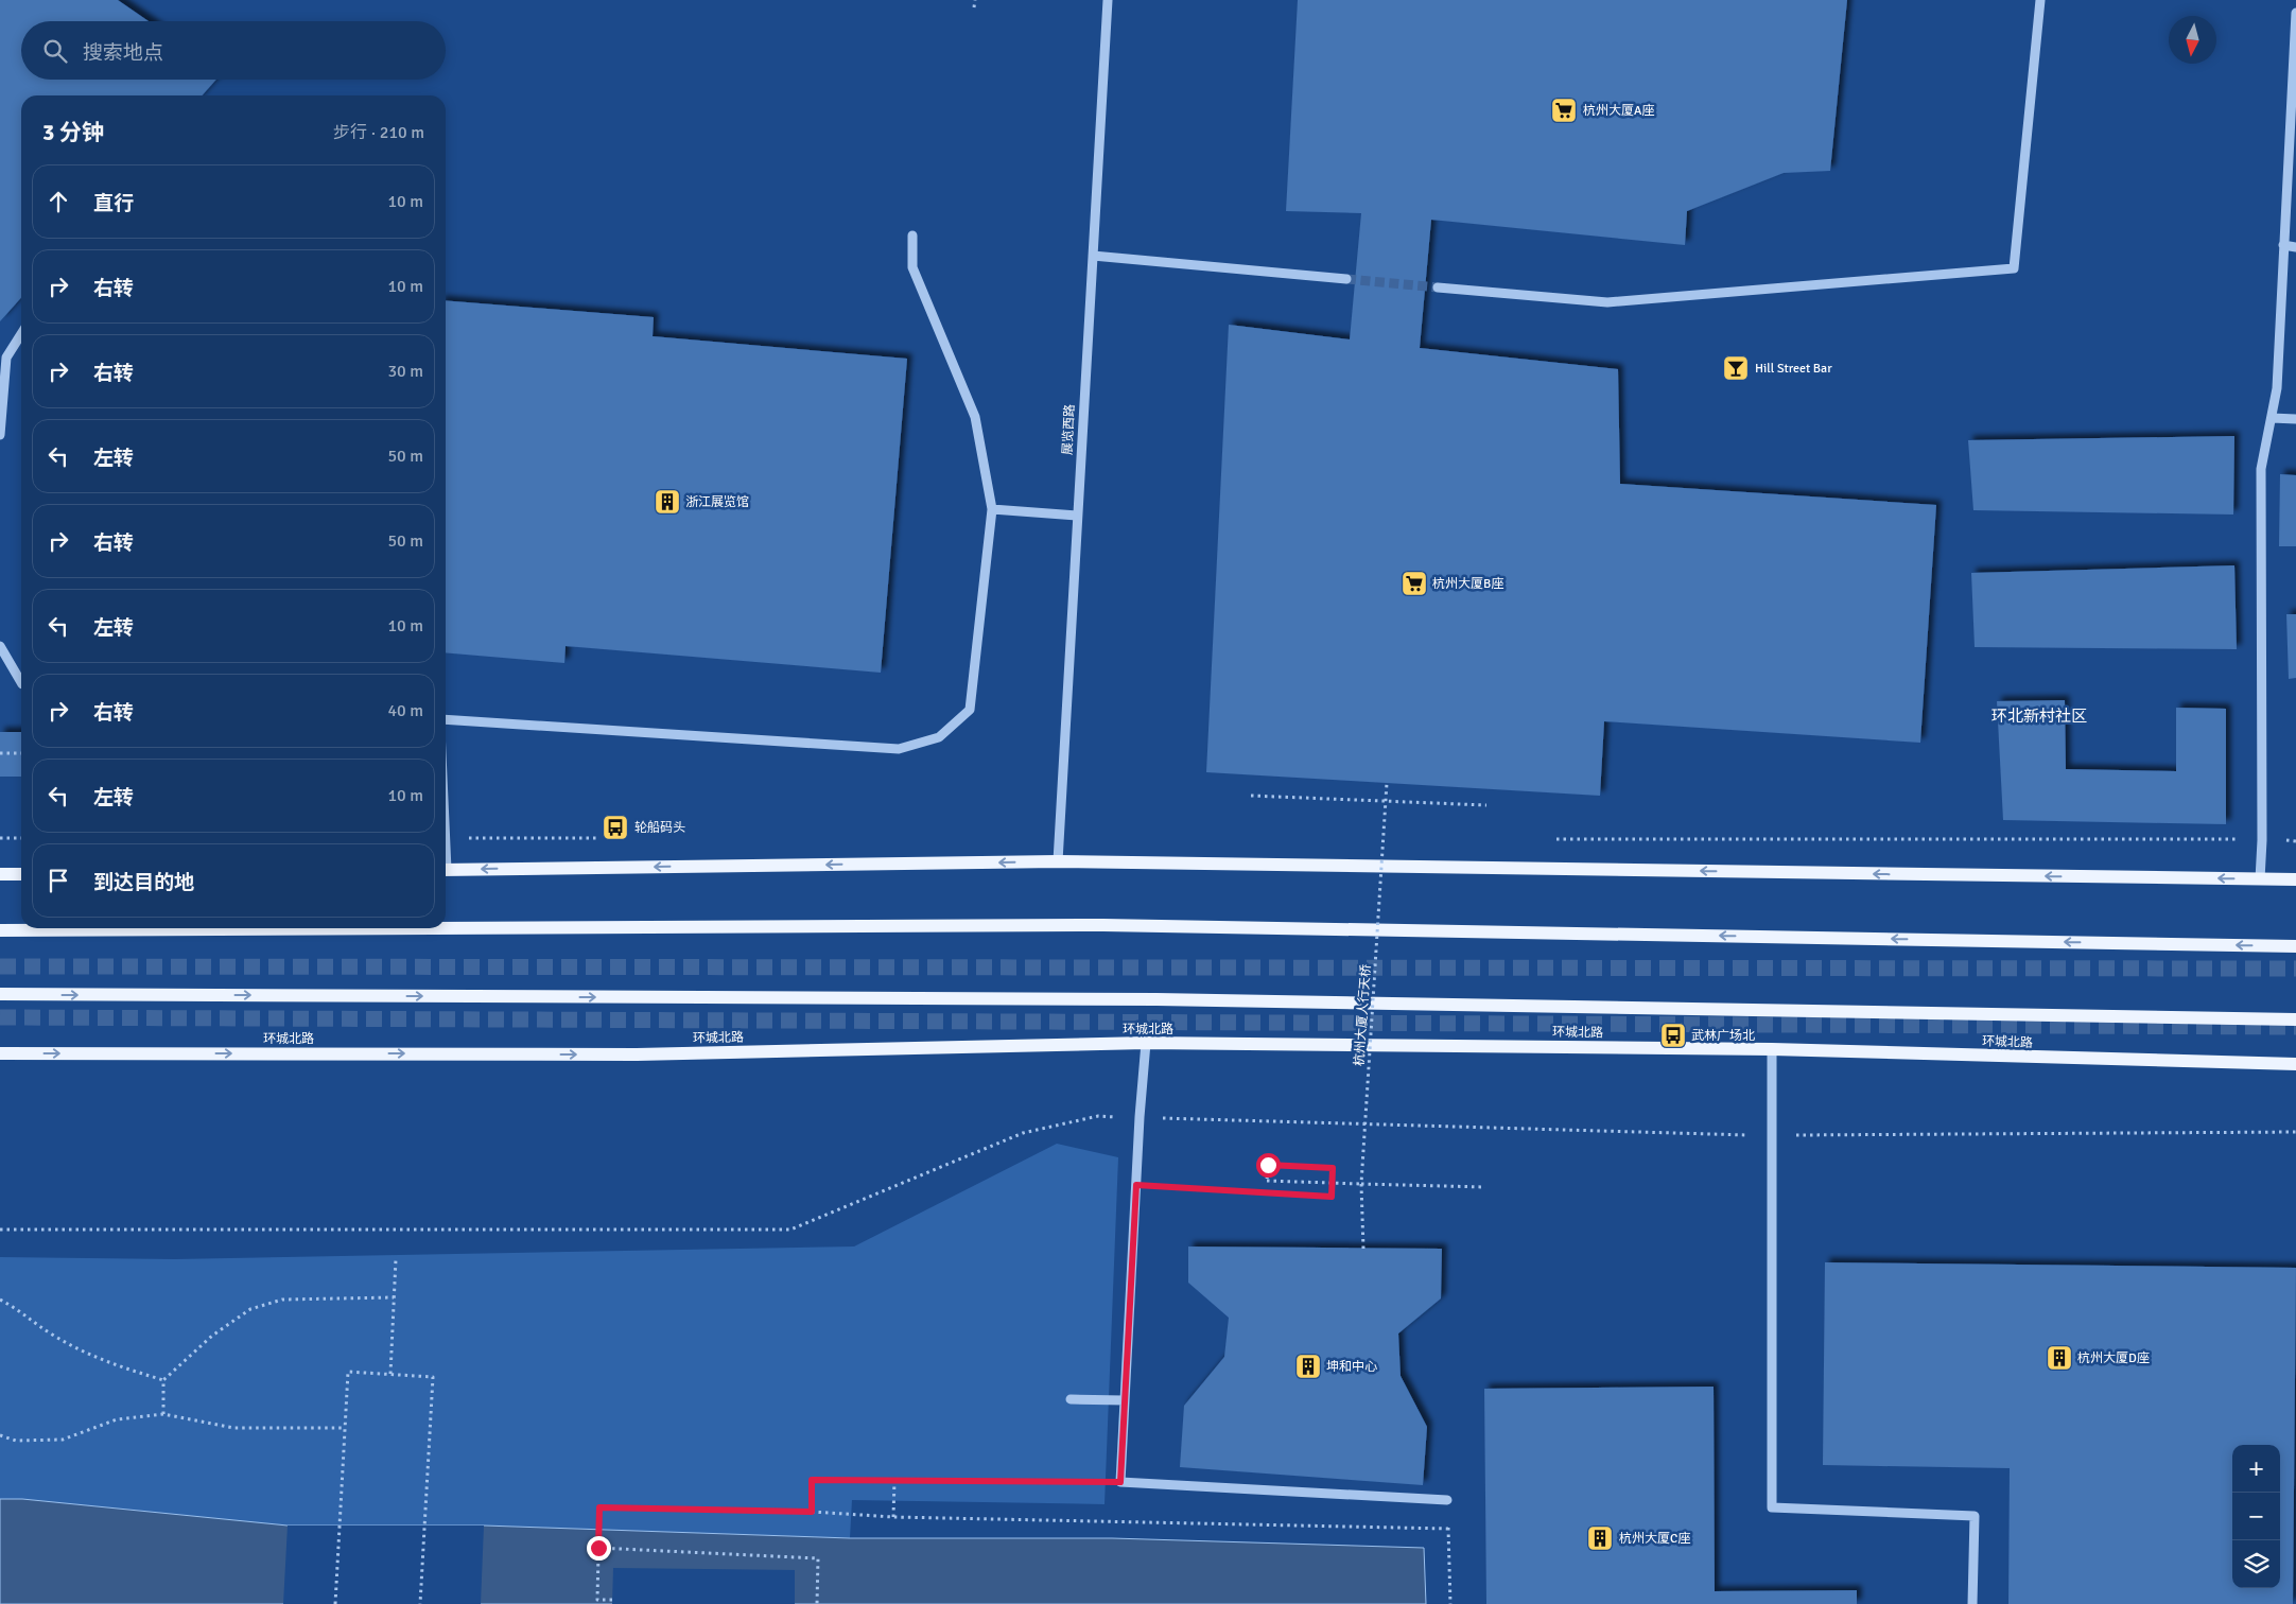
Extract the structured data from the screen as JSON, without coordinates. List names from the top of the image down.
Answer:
{
  "streets": {
    "main road": ["环城北路"],
    "street": ["展览西路"],
    "path": ["杭州大厦人行天桥"]
  },
  "districts": ["环北新村社区"],
  "places": {
    "supermarket": ["杭州大厦A座", "杭州大厦B座"],
    "bar": ["Hill Street Bar"],
    "building": [
      "浙江展览馆",
      "杭州大厦D座",
      "坤和中心",
      "杭州大厦C座"
    ],
    "bus stop": ["轮船码头", "武林广场北"]
  },
  "north": "bottom",
  "page": {
    "search": "搜索地点",
    "heading": ["3 分钟", "步行 · 210 m"],
    "list": [
      ["直行", "10 m"],
      ["右转", "10 m"],
      ["右转", "30 m"],
      ["左转", "50 m"],
      ["右转", "50 m"],
      ["左转", "10 m"],
      ["右转", "40 m"],
      ["左转", "10 m"],
      "到达目的地"
    ],
    "map_buttons": ["+", "−"]
  }
}
